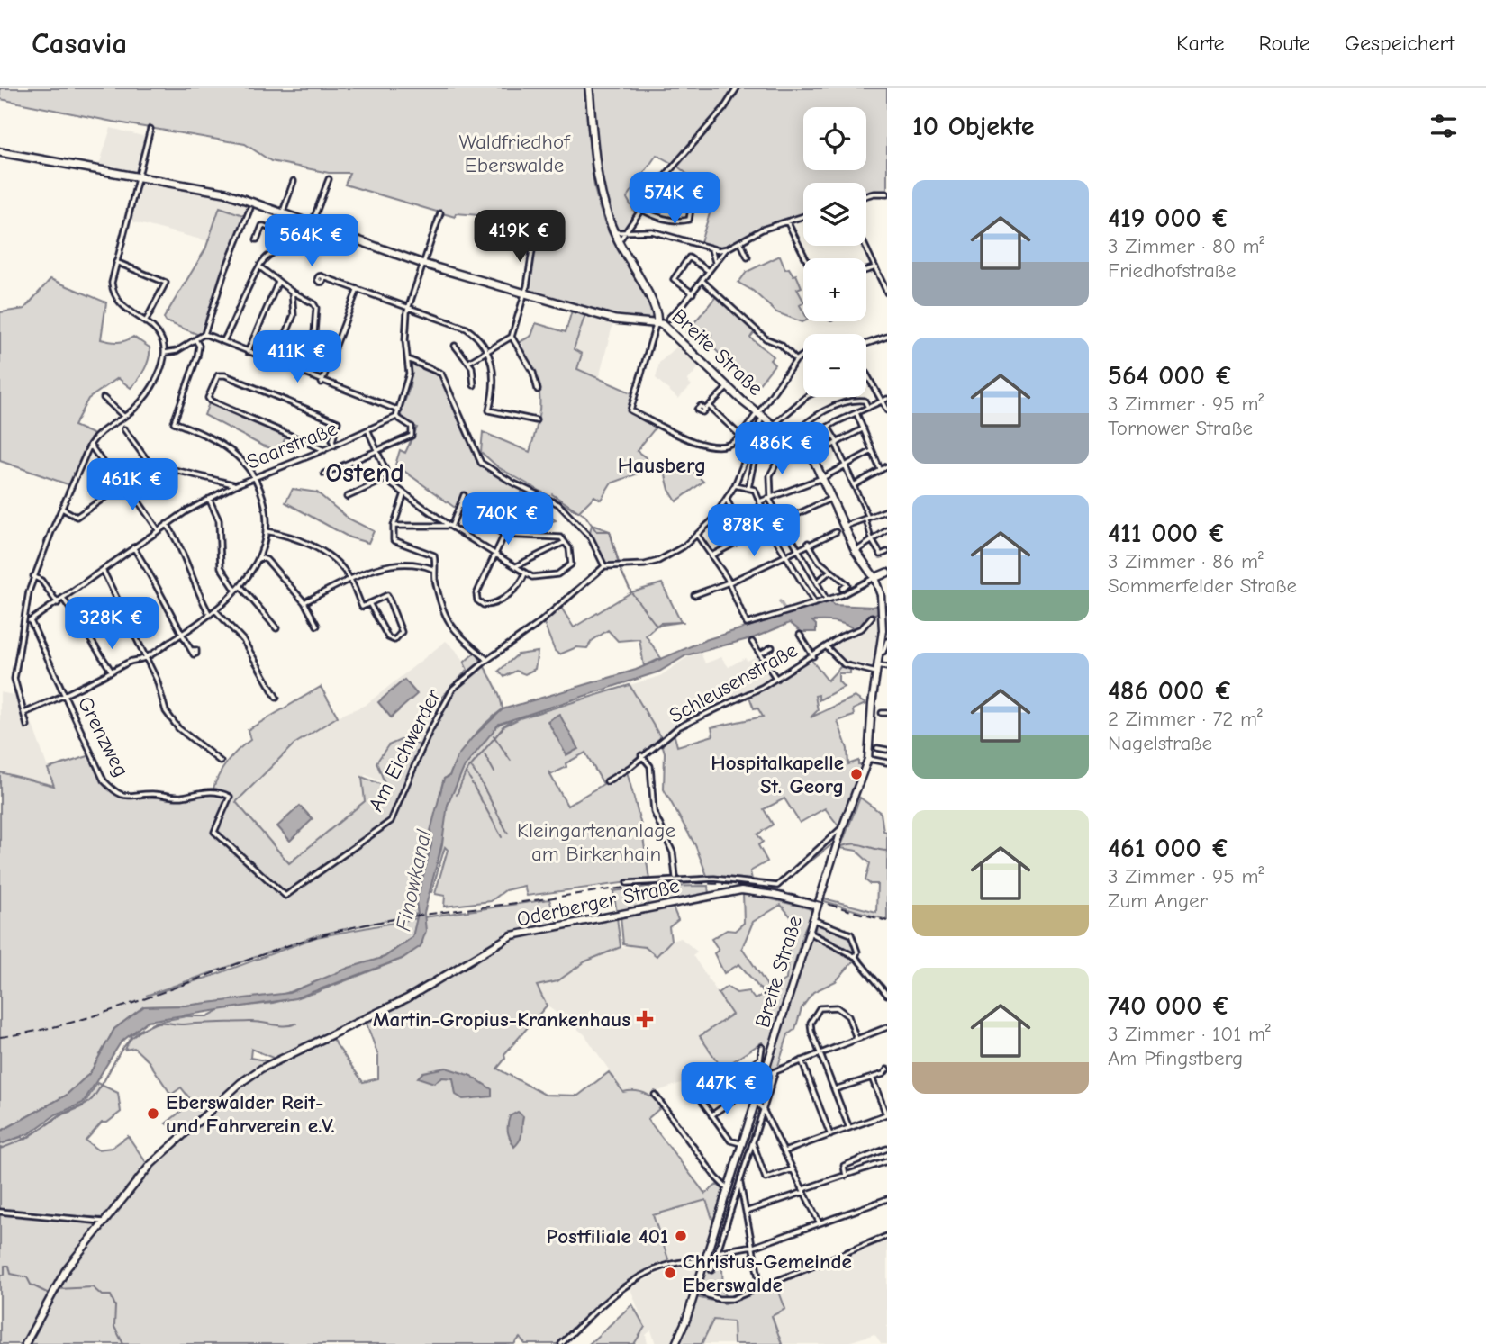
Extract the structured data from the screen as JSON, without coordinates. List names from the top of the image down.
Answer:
{
  "streets": {
    "main road": ["Breite Straße", "Oderberger Straße"],
    "street": [
      "Saarstraße",
      "Schleusenstraße",
      "Grenzweg",
      "Am Eichwerder"
    ]
  },
  "crossings": [
    ["Breite Straße", "Schleusenstraße"],
    ["Breite Straße", "Oderberger Straße"],
    ["Saarstraße", "Grenzweg"],
    ["Grenzweg", "Am Eichwerder"]
  ],
  "districts": ["Hausberg", "Ostend"],
  "water": ["Finowkanal"],
  "parks": ["Waldfriedhof Eberswalde", "Kleingartenanlage am Birkenhain"],
  "places": {
    "other": [
      "Hospitalkapelle St. Georg",
      "Eberswalder Reit- und Fahrverein e.V.",
      "Postfiliale 401",
      "Christus-Gemeinde Eberswalde"
    ],
    "health": ["Martin-Gropius-Krankenhaus"]
  },
  "page": {
    "header": "Casavia",
    "nav": ["Karte", "Route", "Gespeichert"],
    "heading": "10 Objekte",
    "map_buttons": ["+", "−"],
    "list": [
      {
        "name": "419 000 €",
        "note": "3 Zimmer · 80 m² · Friedhofstraße"
      },
      {
        "name": "564 000 €",
        "note": "3 Zimmer · 95 m² · Tornower Straße"
      },
      {
        "name": "411 000 €",
        "note": "3 Zimmer · 86 m² · Sommerfelder Straße"
      },
      {
        "name": "486 000 €",
        "note": "2 Zimmer · 72 m² · Nagelstraße"
      },
      {
        "name": "461 000 €",
        "note": "3 Zimmer · 95 m² · Zum Anger"
      },
      {
        "name": "740 000 €",
        "note": "3 Zimmer · 101 m² · Am Pfingstberg"
      }
    ],
    "price": [
      "574K €",
      "419K €",
      "564K €",
      "411K €",
      "486K €",
      "461K €",
      "740K €",
      "878K €",
      "328K €",
      "447K €"
    ]
  }
}
